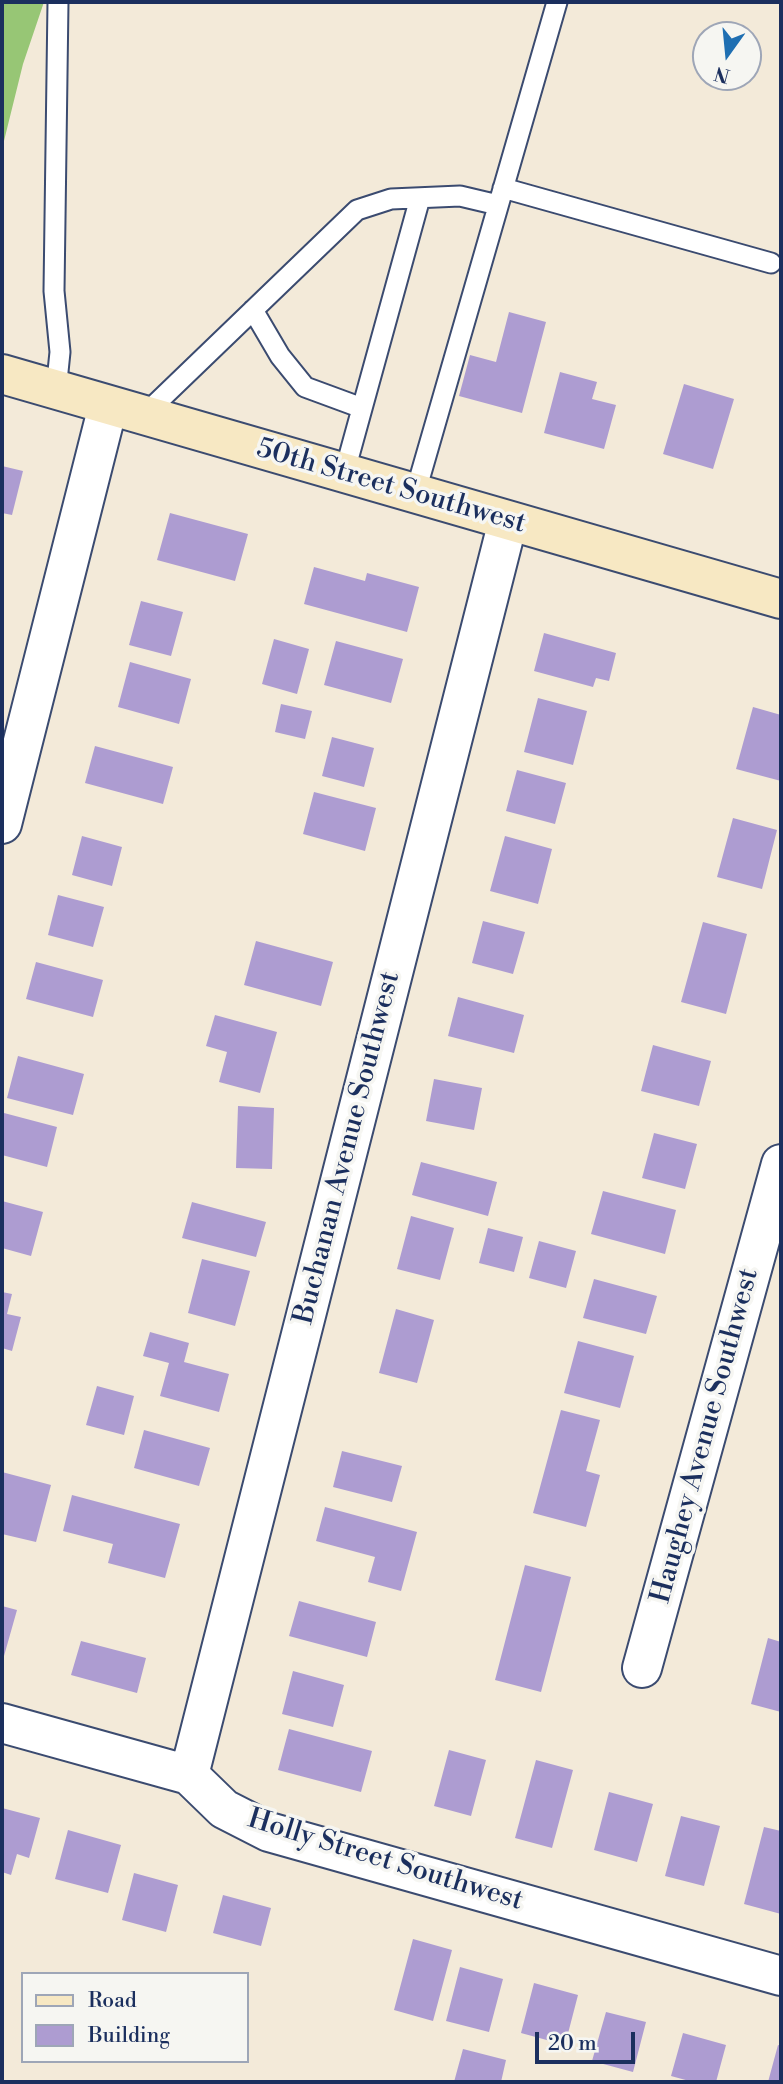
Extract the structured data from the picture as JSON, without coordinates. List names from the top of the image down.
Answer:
{
  "streets": {
    "street": [
      "50th Street Southwest",
      "Buchanan Avenue Southwest",
      "Haughey Avenue Southwest",
      "Holly Street Southwest"
    ]
  },
  "crossings": [
    ["50th Street Southwest", "Buchanan Avenue Southwest"],
    ["Buchanan Avenue Southwest", "Holly Street Southwest"]
  ],
  "legend": ["Road", "Building"],
  "scale_bar": "20 m",
  "north": "bottom"
}
